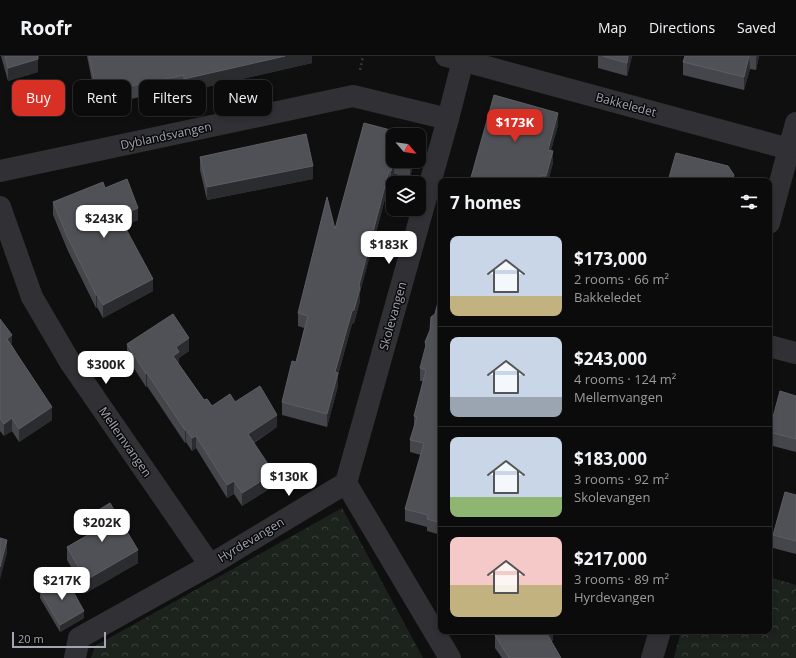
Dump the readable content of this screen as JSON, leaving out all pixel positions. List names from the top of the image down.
{
  "streets": {
    "street": [
      "Bakkeledet",
      "Dyblandsvangen",
      "Skolevangen",
      "Mellemvangen",
      "Hyrdevangen"
    ]
  },
  "crossings": [
    ["Bakkeledet", "Skolevangen"],
    ["Dyblandsvangen", "Skolevangen"],
    ["Skolevangen", "Hyrdevangen"],
    ["Mellemvangen", "Hyrdevangen"]
  ],
  "scale_bar": "20 m",
  "north": "bottom right",
  "page": {
    "header": "Roofr",
    "nav": ["Map", "Directions", "Saved"],
    "chip": [
      "Buy",
      "Rent",
      "Filters",
      "New"
    ],
    "price": [
      "$173K",
      "$243K",
      "$183K",
      "$300K",
      "$130K",
      "$202K",
      "$217K"
    ],
    "heading": "7 homes",
    "list": [
      {
        "name": "$173,000",
        "note": "2 rooms · 66 m² · Bakkeledet"
      },
      {
        "name": "$243,000",
        "note": "4 rooms · 124 m² · Mellemvangen"
      },
      {
        "name": "$183,000",
        "note": "3 rooms · 92 m² · Skolevangen"
      },
      {
        "name": "$217,000",
        "note": "3 rooms · 89 m² · Hyrdevangen"
      }
    ],
    "scale": "20 m"
  }
}
